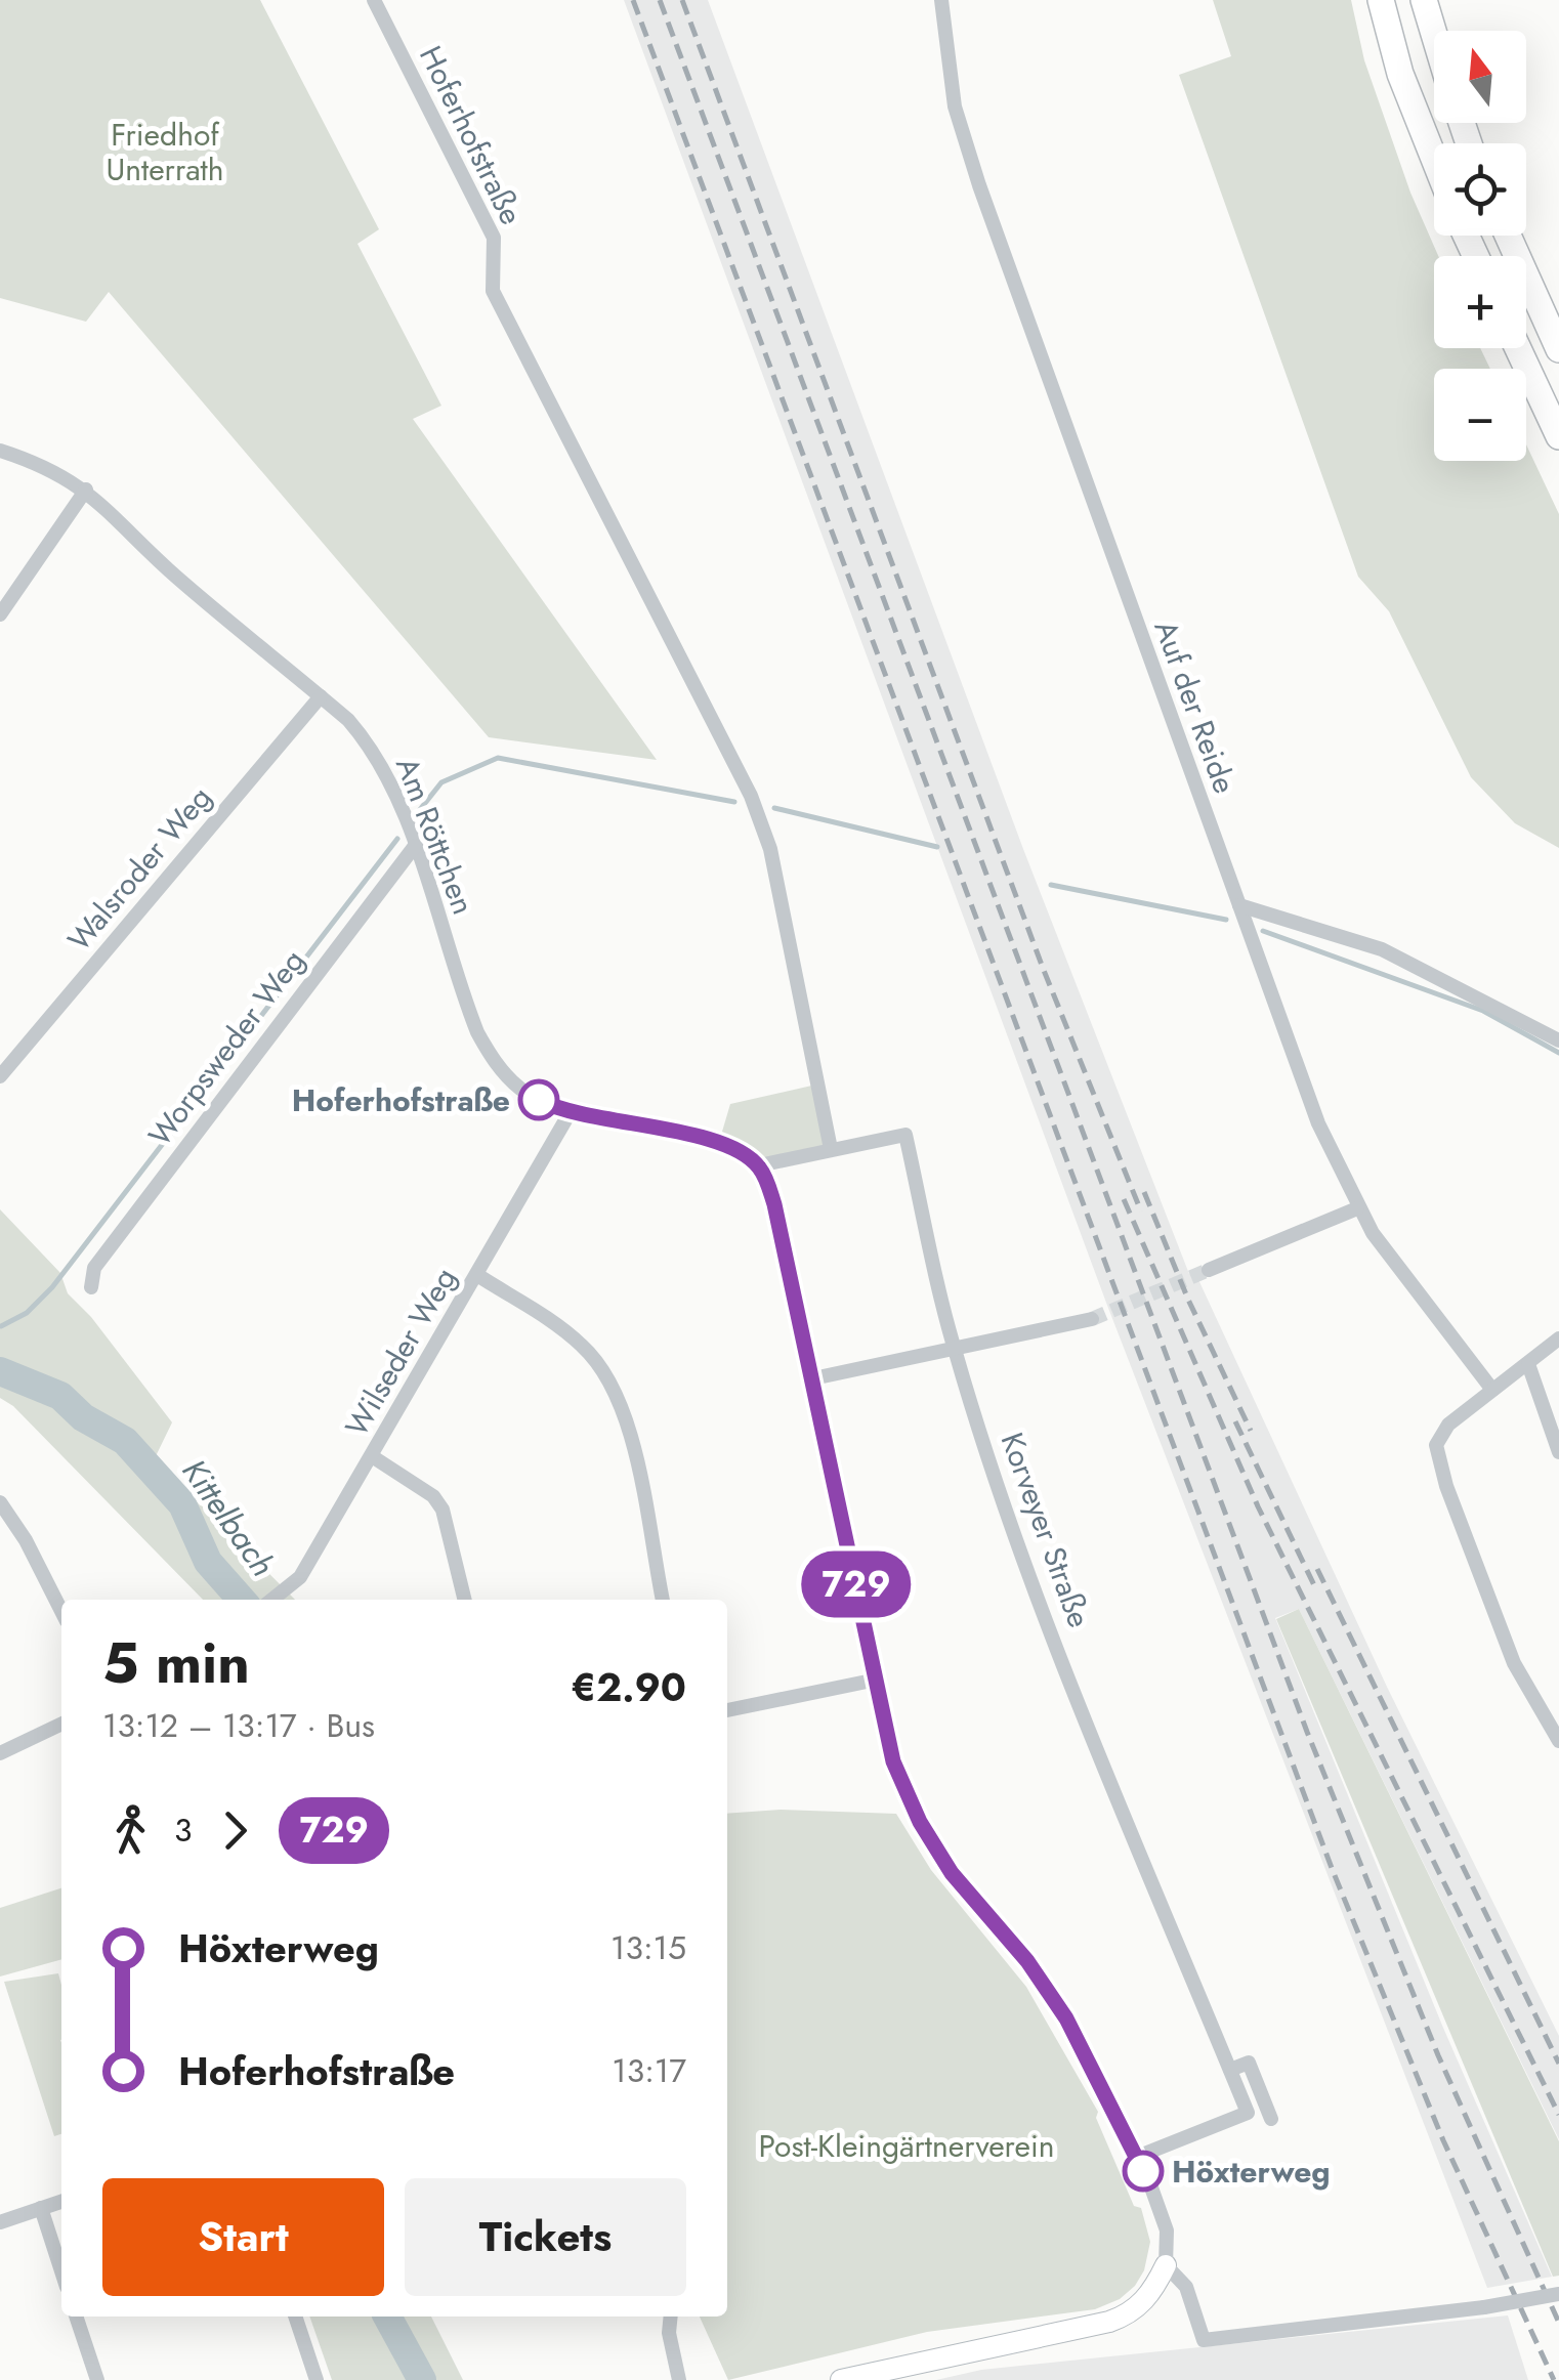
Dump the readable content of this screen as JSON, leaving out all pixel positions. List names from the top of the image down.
{
  "streets": {
    "street": [
      "Hoferhofstraße",
      "Auf der Reide",
      "Am Röttchen",
      "Walsroder Weg",
      "Worpsweder Weg",
      "Wilseder Weg",
      "Korveyer Straße"
    ]
  },
  "crossings": [
    ["Hoferhofstraße", "Korveyer Straße"],
    ["Am Röttchen", "Walsroder Weg"],
    ["Am Röttchen", "Worpsweder Weg"],
    ["Am Röttchen", "Wilseder Weg"],
    ["Am Röttchen", "Korveyer Straße"]
  ],
  "water": ["Kittelbach"],
  "parks": ["Friedhof Unterrath", "Post-Kleingärtnerverein"],
  "places": ["Hoferhofstraße", "Höxterweg"],
  "lines": ["bus line 729"],
  "north": "top",
  "page": {
    "on_map": "729",
    "map_buttons": ["+", "−"],
    "heading": ["5 min", "13:12 – 13:17 · Bus", "€2.90"],
    "legs": ["3", "729"],
    "list": [
      {
        "name": "Höxterweg",
        "value": "13:15"
      },
      {
        "name": "Hoferhofstraße",
        "value": "13:17"
      }
    ],
    "buttons": ["Start", "Tickets"]
  }
}
